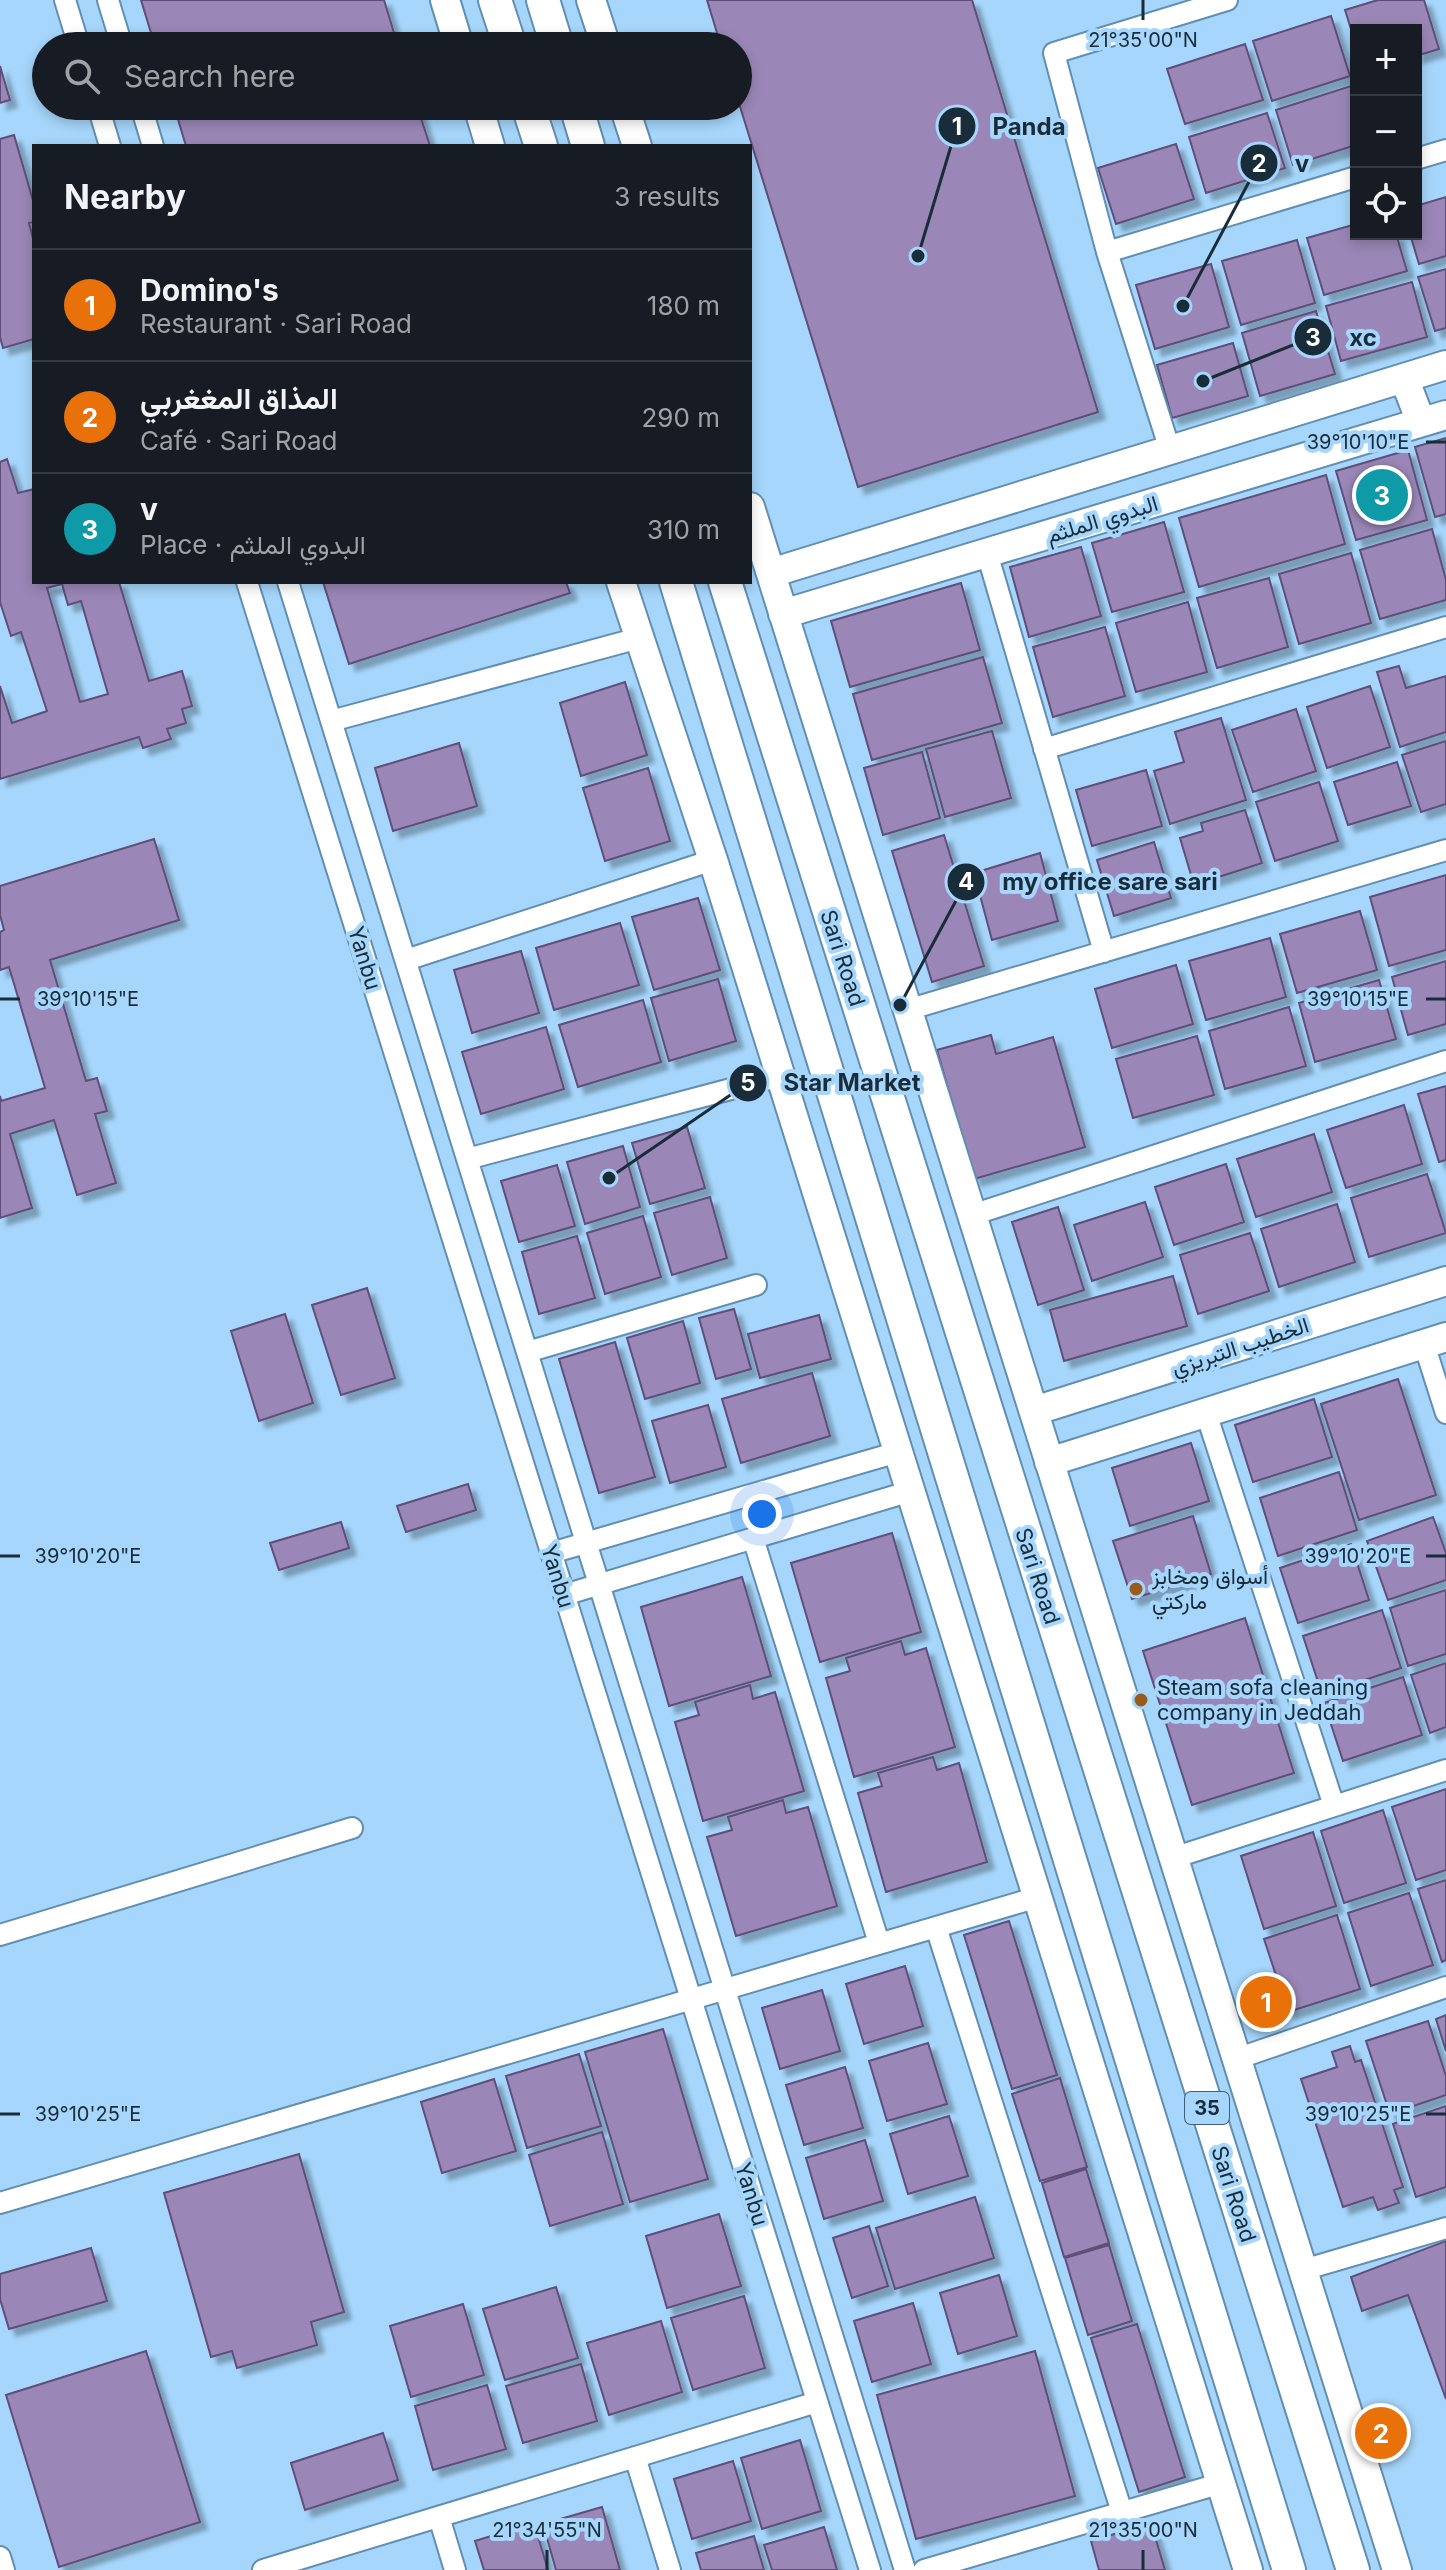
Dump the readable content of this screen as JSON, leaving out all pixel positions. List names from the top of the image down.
{
  "streets": {
    "main road": [
      "البدوي الملثم",
      "Sari Road",
      "الخطيب التبريزي",
      "35"
    ],
    "street": ["Yanbu"]
  },
  "places": [
    "Panda",
    "v",
    "xc",
    "my office sare sari",
    "Star Market",
    "أسواق ومخابز ماركتي",
    "Steam sofa cleaning company in Jeddah"
  ],
  "page": {
    "map_buttons": ["+", "−"],
    "search": "Search here",
    "heading": ["Nearby", "3 results"],
    "list": [
      {
        "mark": "1",
        "name": "Domino's",
        "note": "Restaurant · Sari Road",
        "value": "180 m"
      },
      {
        "mark": "2",
        "name": "المذاق المغغربي",
        "note": "Café · Sari Road",
        "value": "290 m"
      },
      {
        "mark": "3",
        "name": "v",
        "note": "Place · البدوي الملثم",
        "value": "310 m"
      }
    ],
    "pins": ["3", "1", "2"]
  },
  "coordinates": [
    "21°35'00\"N",
    "39°10'10\"E",
    "39°10'15\"E",
    "39°10'20\"E",
    "39°10'25\"E",
    "21°34'55\"N"
  ]
}
